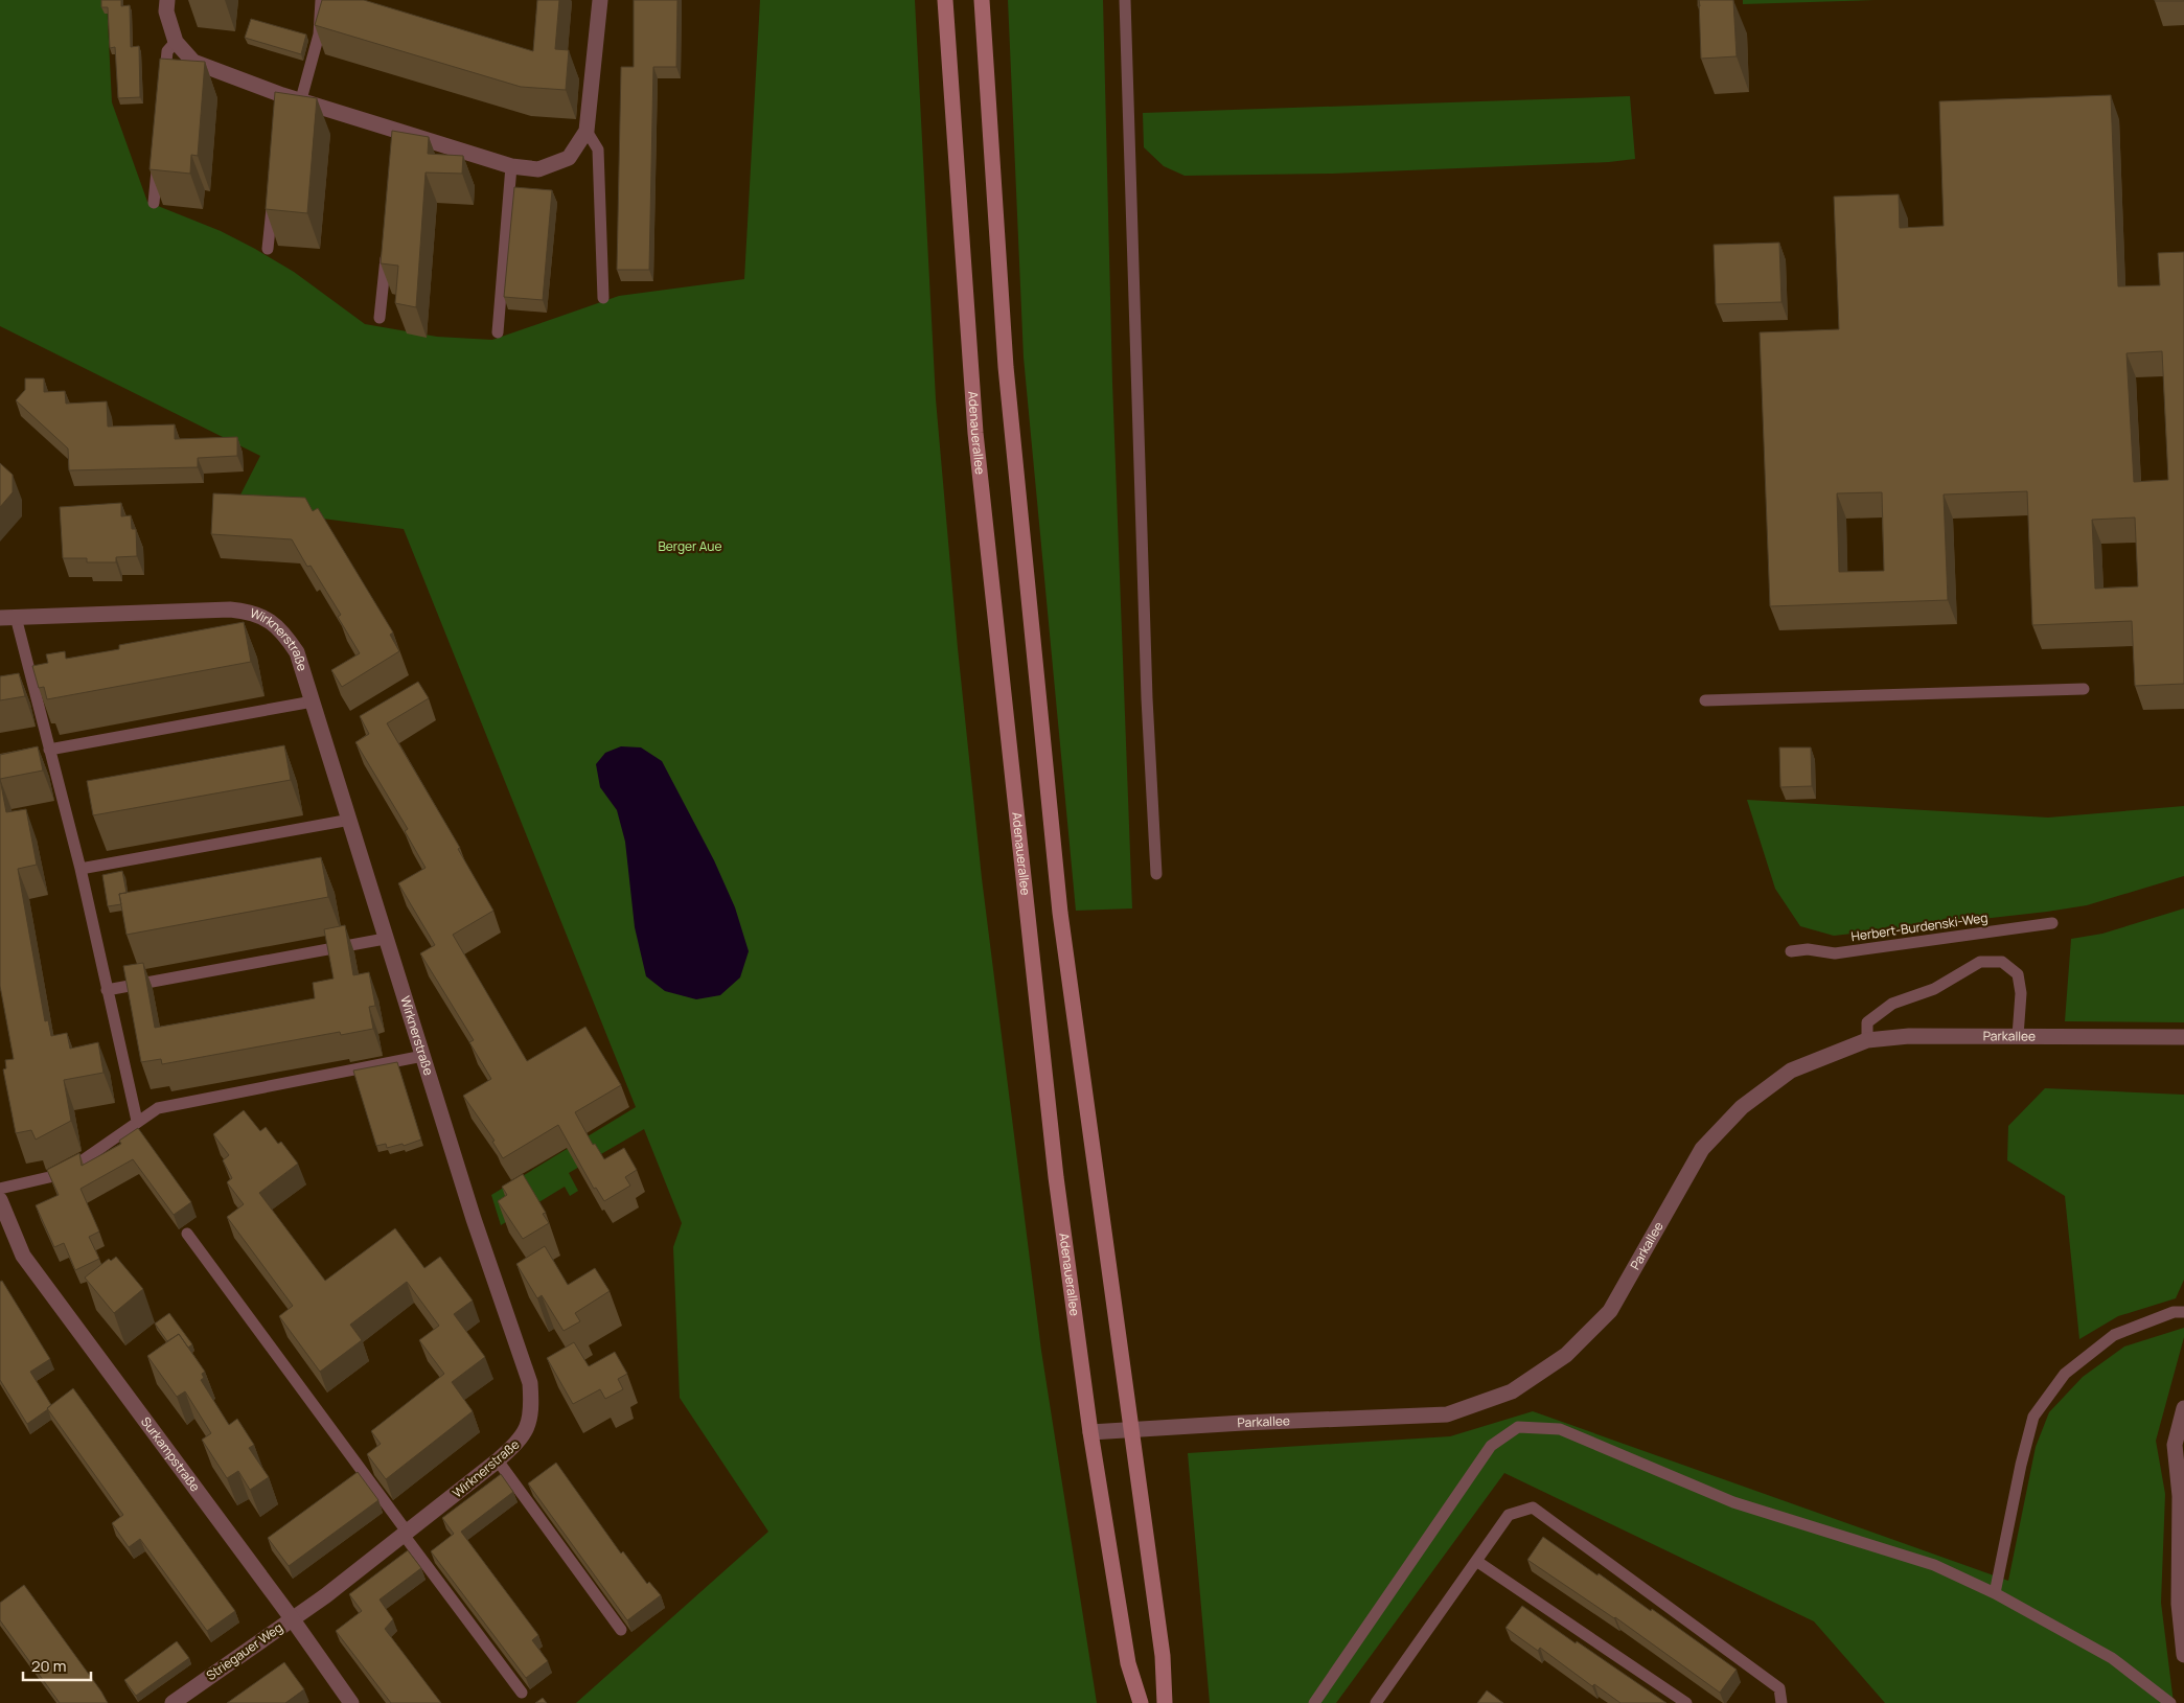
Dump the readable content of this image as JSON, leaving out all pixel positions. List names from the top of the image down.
{
  "streets": {
    "main road": ["Adenauerallee"],
    "street": [
      "Wirknerstraße",
      "Parkallee",
      "Surkampstraße",
      "Striegauer Weg"
    ],
    "lane": ["Herbert-Burdenski-Weg"]
  },
  "crossings": [
    ["Adenauerallee", "Parkallee"],
    ["Wirknerstraße", "Surkampstraße"],
    ["Wirknerstraße", "Striegauer Weg"],
    ["Surkampstraße", "Striegauer Weg"]
  ],
  "parks": ["Berger Aue"],
  "scale_bar": "20 m"
}
